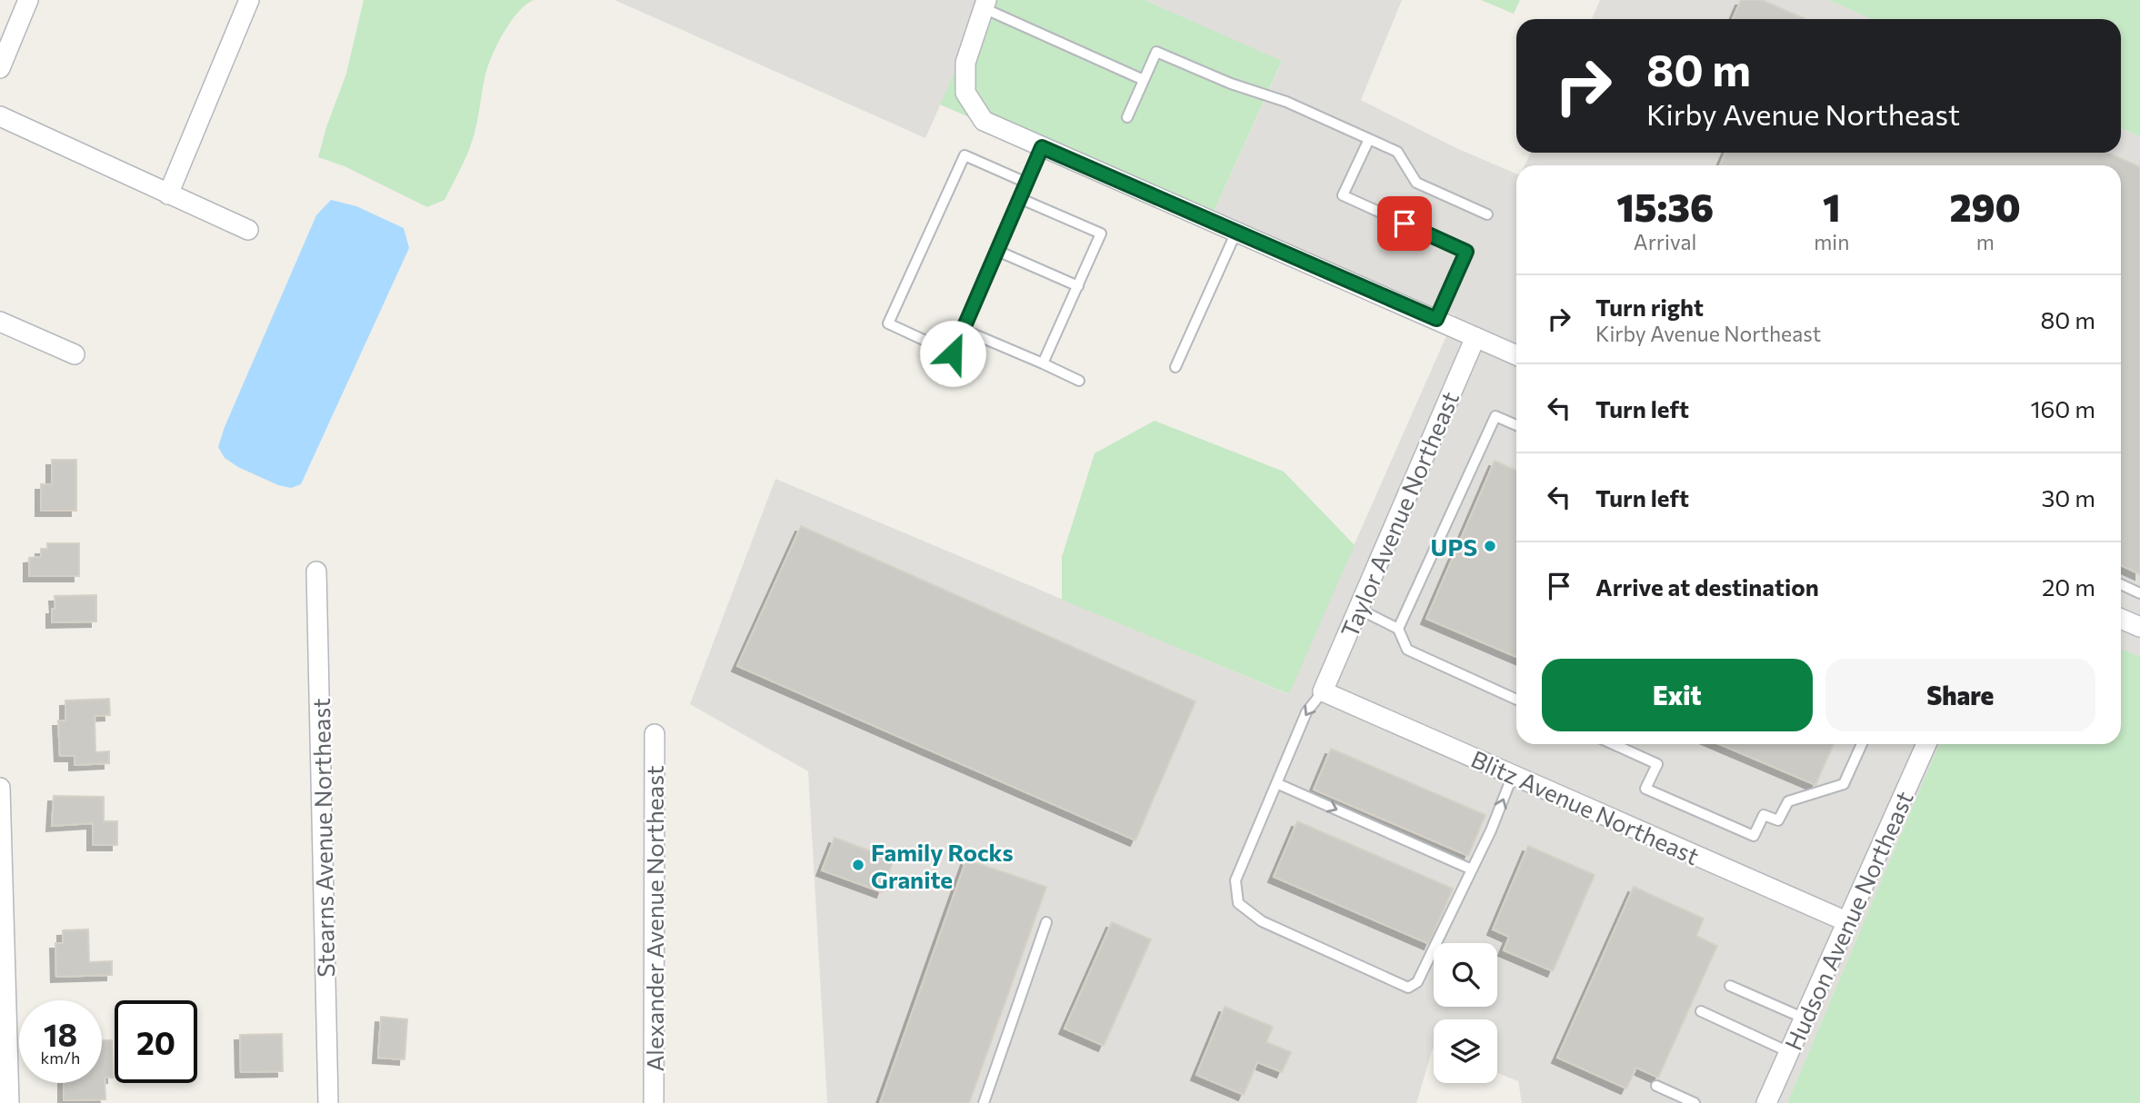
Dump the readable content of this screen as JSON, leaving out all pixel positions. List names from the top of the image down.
{
  "streets": {
    "street": [
      "Taylor Avenue Northeast",
      "Blitz Avenue Northeast",
      "Stearns Avenue Northeast",
      "Alexander Avenue Northeast",
      "Hudson Avenue Northeast"
    ]
  },
  "crossings": [
    ["Taylor Avenue Northeast", "Blitz Avenue Northeast"],
    ["Blitz Avenue Northeast", "Hudson Avenue Northeast"]
  ],
  "places": ["UPS", "Family Rocks Granite"],
  "page": {
    "turn": ["80 m", "Kirby Avenue Northeast"],
    "eta": [
      "15:36",
      "Arrival",
      "1",
      "min",
      "290",
      "m"
    ],
    "list": [
      {
        "name": "Turn right",
        "note": "Kirby Avenue Northeast",
        "value": "80 m"
      },
      {
        "name": "Turn left",
        "value": "160 m"
      },
      {
        "name": "Turn left",
        "value": "30 m"
      },
      {
        "name": "Arrive at destination",
        "value": "20 m"
      }
    ],
    "buttons": ["Exit", "Share"],
    "speed": "18 km/h",
    "limit": "20"
  }
}
